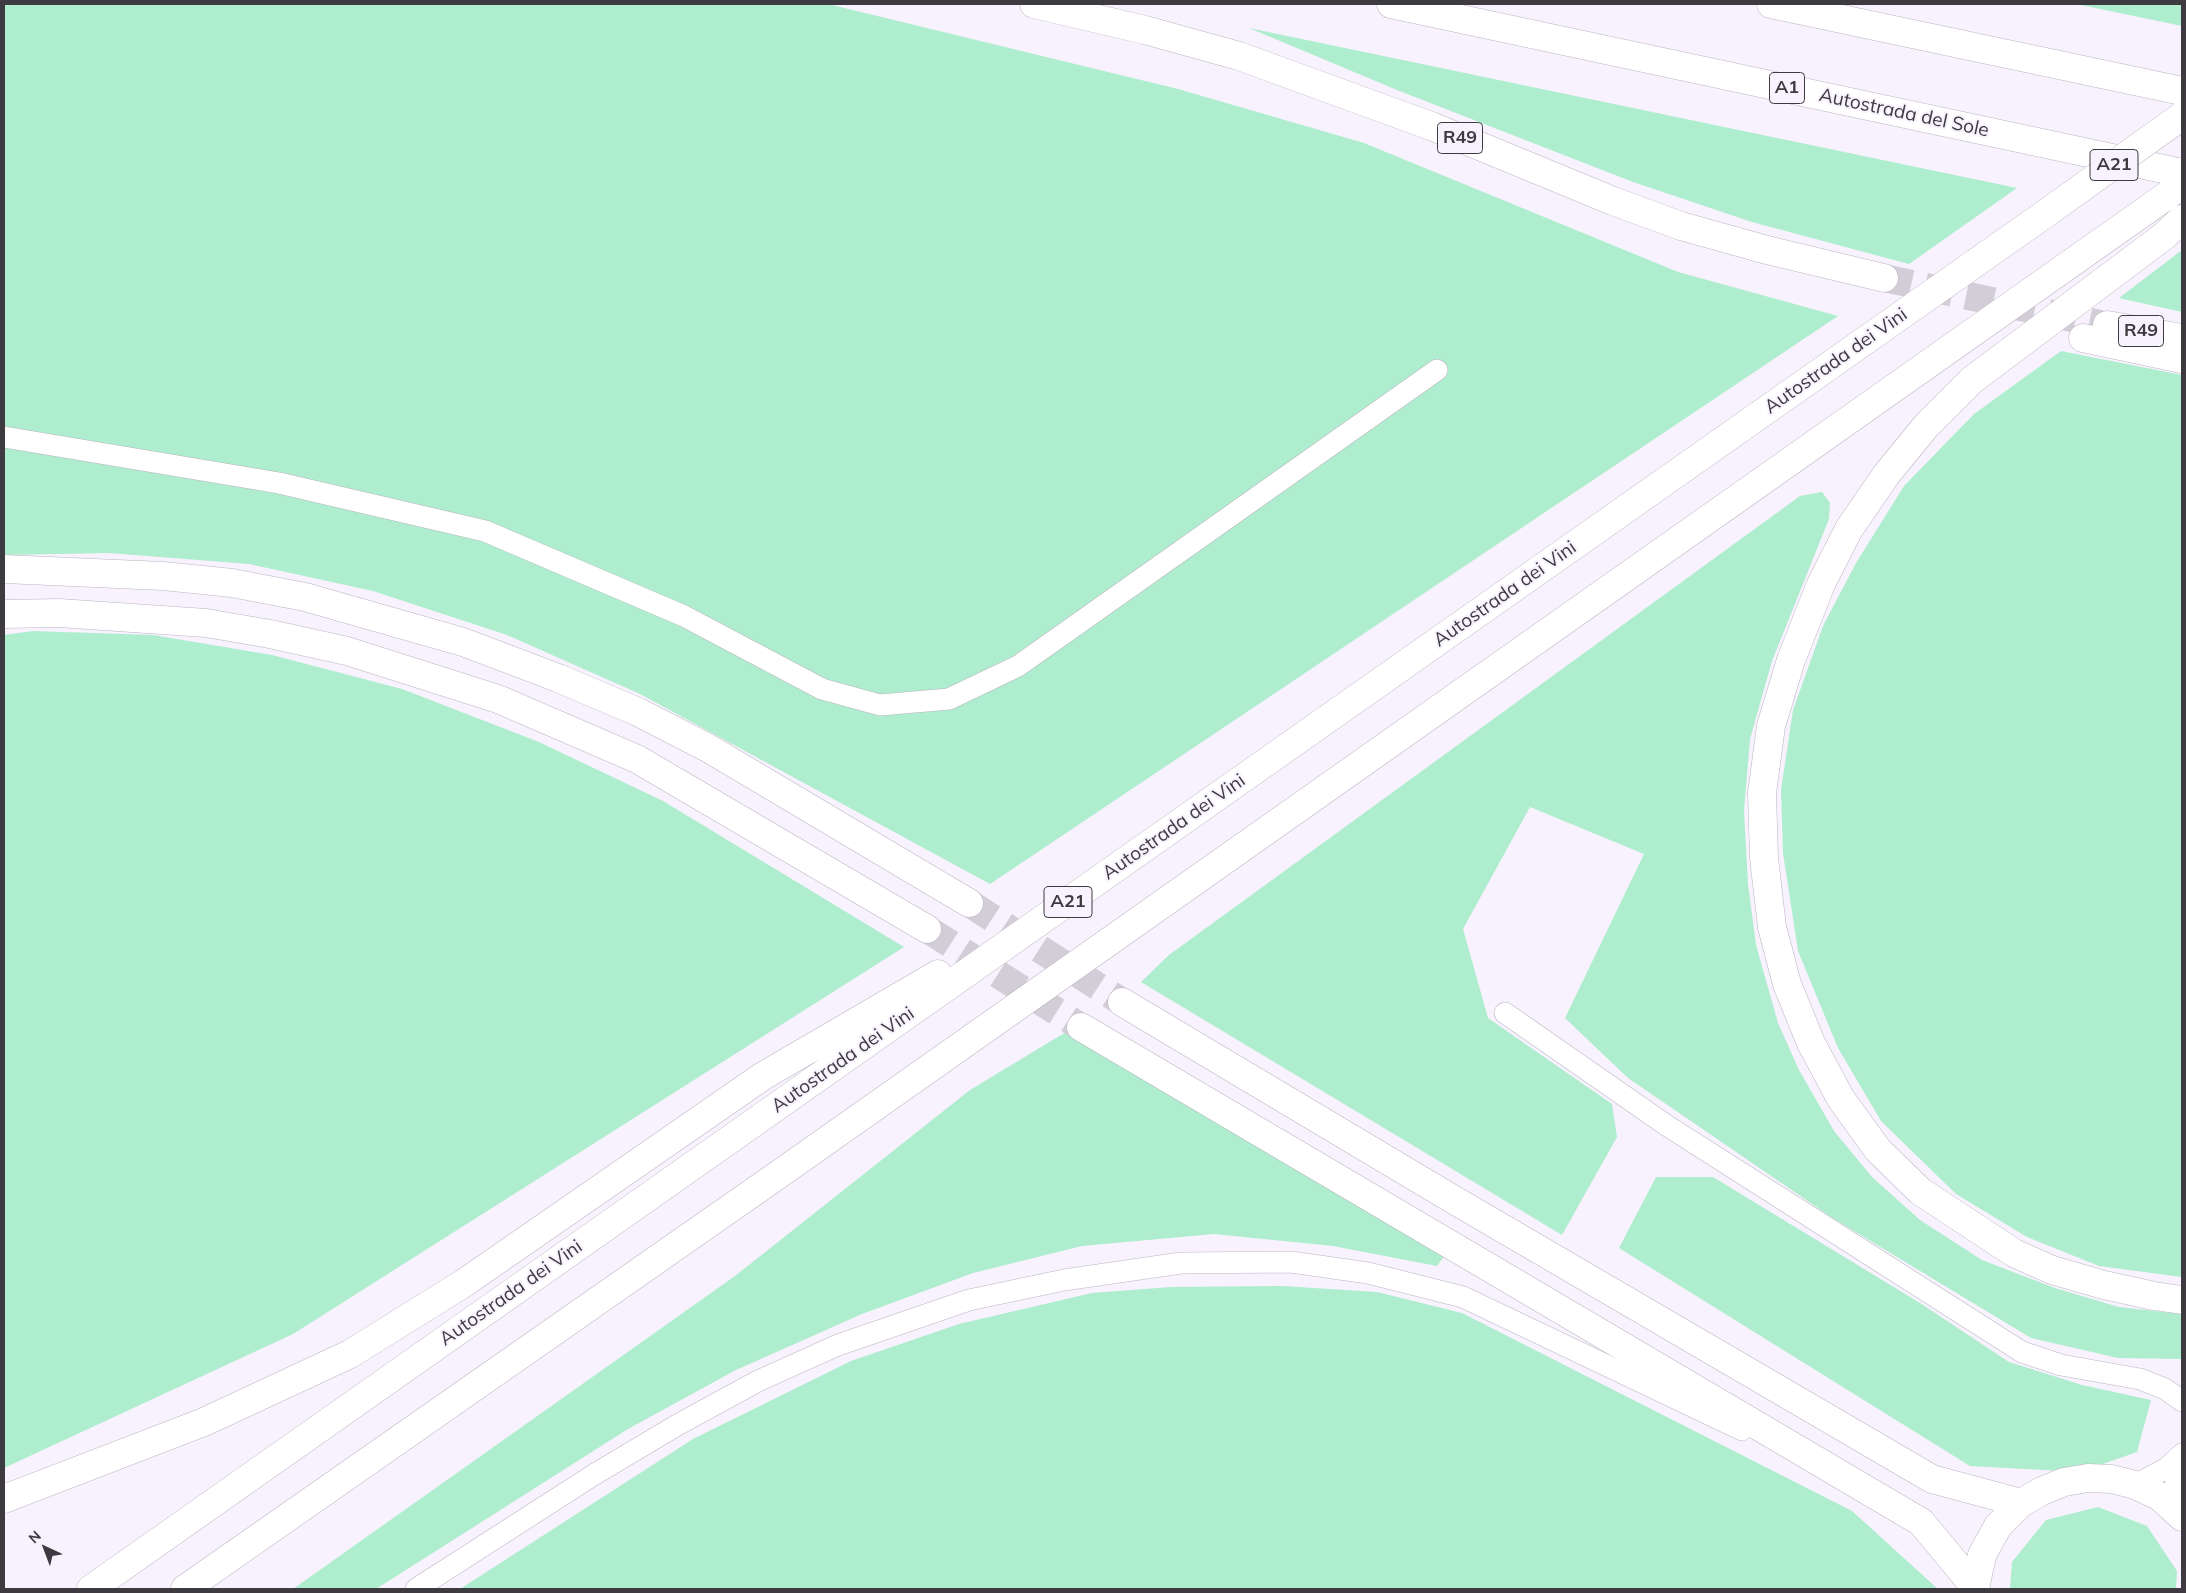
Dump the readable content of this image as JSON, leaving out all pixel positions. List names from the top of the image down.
{
  "streets": {
    "main road": [
      "A1",
      "Autostrada del Sole",
      "R49",
      "A21",
      "Autostrada dei Vini"
    ]
  },
  "north": "top left"
}
